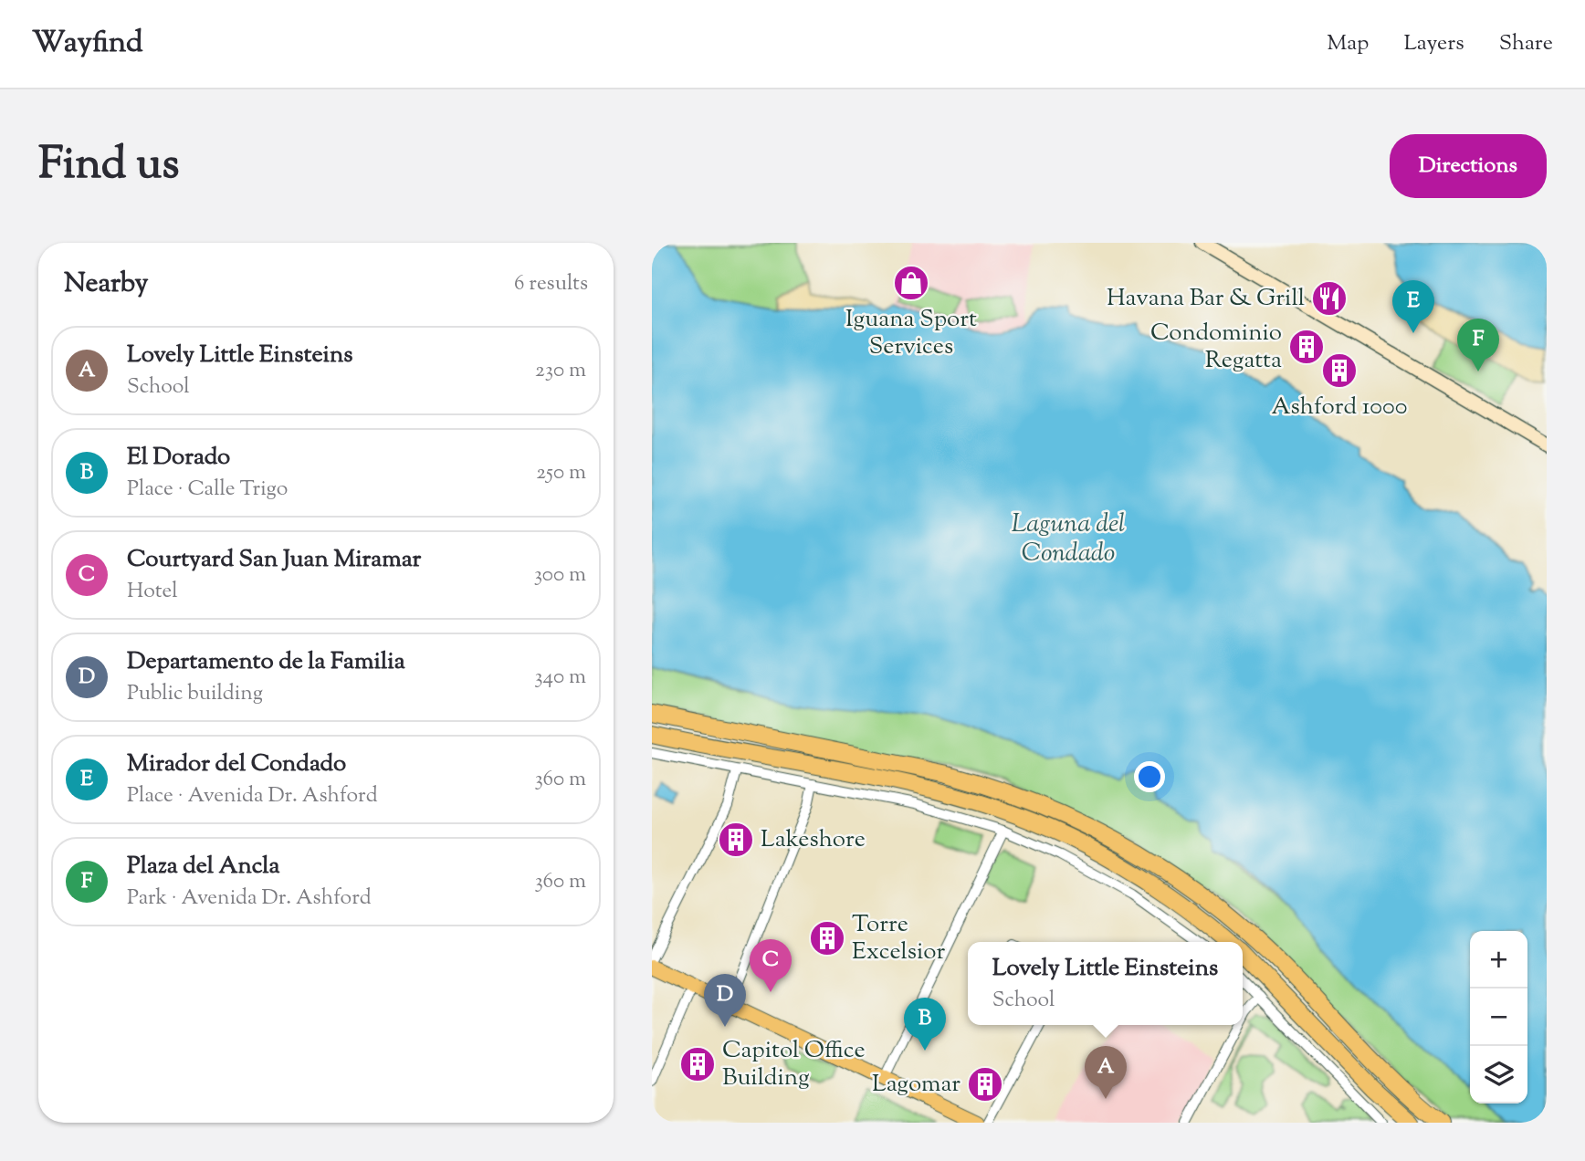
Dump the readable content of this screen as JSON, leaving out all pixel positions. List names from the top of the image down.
{
  "water": ["Laguna del Condado"],
  "places": {
    "shop": ["Iguana Sport Services"],
    "restaurant": ["Havana Bar & Grill"],
    "building": [
      "Condominio Regatta",
      "Ashford 1000",
      "Lakeshore",
      "Torre Excelsior",
      "Capitol Office Building",
      "Lagomar"
    ]
  },
  "page": {
    "header": "Wayfind",
    "nav": ["Map", "Layers", "Share"],
    "title": "Find us",
    "buttons": "Directions",
    "heading": ["Nearby", "6 results"],
    "pins": [
      "E",
      "F",
      "C",
      "D",
      "B",
      "A"
    ],
    "list": [
      {
        "mark": "A",
        "name": "Lovely Little Einsteins",
        "note": "School",
        "value": "230 m"
      },
      {
        "mark": "B",
        "name": "El Dorado",
        "note": "Place · Calle Trigo",
        "value": "250 m"
      },
      {
        "mark": "C",
        "name": "Courtyard San Juan Miramar",
        "note": "Hotel",
        "value": "300 m"
      },
      {
        "mark": "D",
        "name": "Departamento de la Familia",
        "note": "Public building",
        "value": "340 m"
      },
      {
        "mark": "E",
        "name": "Mirador del Condado",
        "note": "Place · Avenida Dr. Ashford",
        "value": "360 m"
      },
      {
        "mark": "F",
        "name": "Plaza del Ancla",
        "note": "Park · Avenida Dr. Ashford",
        "value": "360 m"
      }
    ],
    "map_buttons": ["+", "−"],
    "popup": ["Lovely Little Einsteins", "School"]
  }
}
